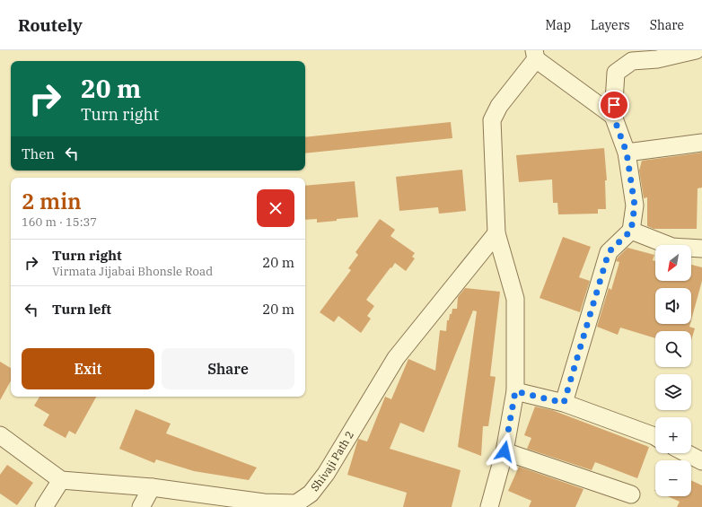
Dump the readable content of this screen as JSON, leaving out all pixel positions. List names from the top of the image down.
{
  "streets": {
    "street": ["Shivaji Path 2"]
  },
  "north": "bottom left",
  "page": {
    "header": "Routely",
    "nav": ["Map", "Layers", "Share"],
    "turn": ["20 m", "Turn right"],
    "then": "Then",
    "heading": ["2 min", "160 m · 15:37"],
    "list": [
      {
        "name": "Turn right",
        "note": "Virmata Jijabai Bhonsle Road",
        "value": "20 m"
      },
      {
        "name": "Turn left",
        "value": "20 m"
      }
    ],
    "map_buttons": ["+", "−"],
    "buttons": ["Exit", "Share"]
  }
}
